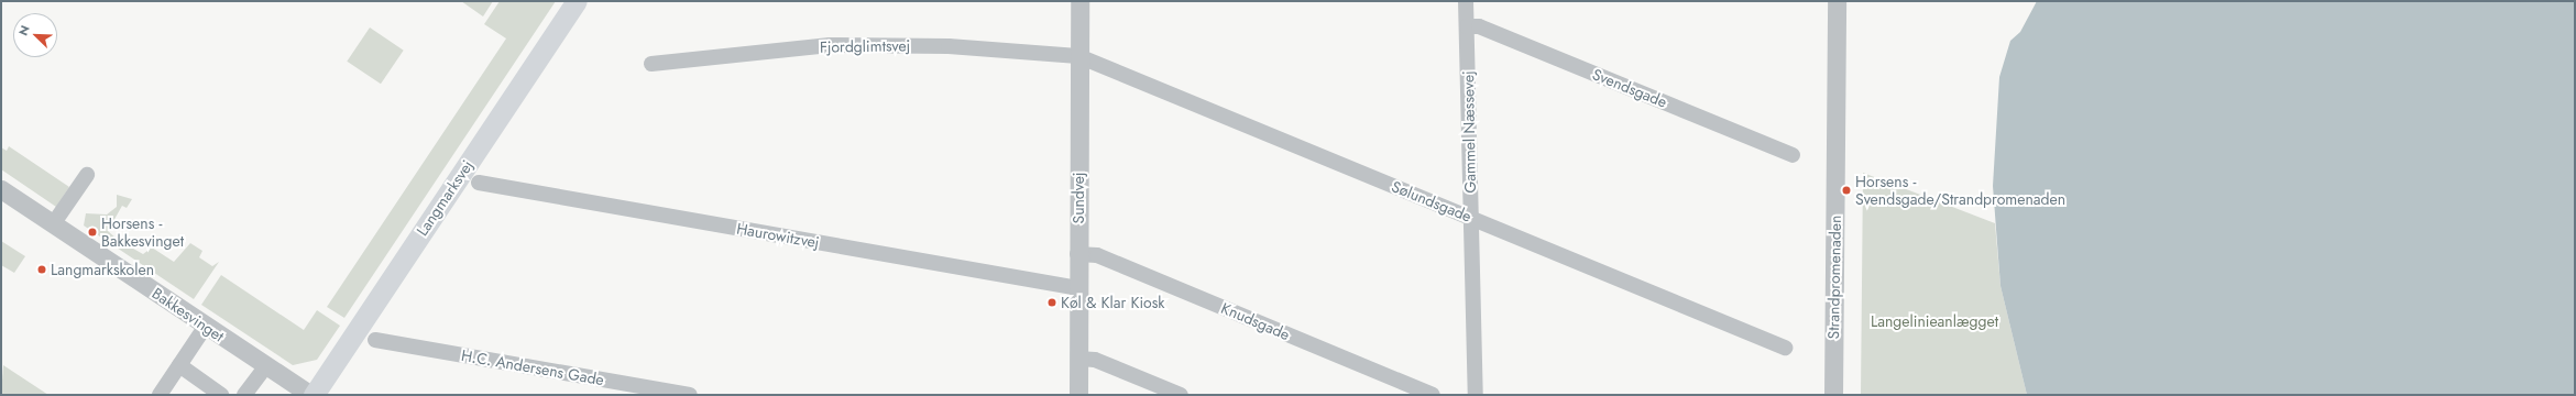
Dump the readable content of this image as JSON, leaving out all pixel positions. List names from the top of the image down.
{
  "streets": {
    "main road": ["Langmarksvej"],
    "street": [
      "Fjordglimtsvej",
      "Svendsgade",
      "Gammel Næssevej",
      "Sundvej",
      "Sølundsgade",
      "Haurowitzvej",
      "Strandpromenaden",
      "Bakkesvinget",
      "Knudsgade",
      "H.C. Andersens Gade"
    ]
  },
  "crossings": [
    ["Fjordglimtsvej", "Sundvej"],
    ["Fjordglimtsvej", "Sølundsgade"],
    ["Svendsgade", "Gammel Næssevej"],
    ["Gammel Næssevej", "Sølundsgade"],
    ["Sundvej", "Sølundsgade"],
    ["Sundvej", "Haurowitzvej"],
    ["Sundvej", "Knudsgade"]
  ],
  "parks": ["Langelinieanlægget"],
  "places": [
    "Horsens - Svendsgade/Strandpromenaden",
    "Horsens - Bakkesvinget",
    "Langmarkskolen",
    "Køl & Klar Kiosk"
  ],
  "north": "top left"
}
